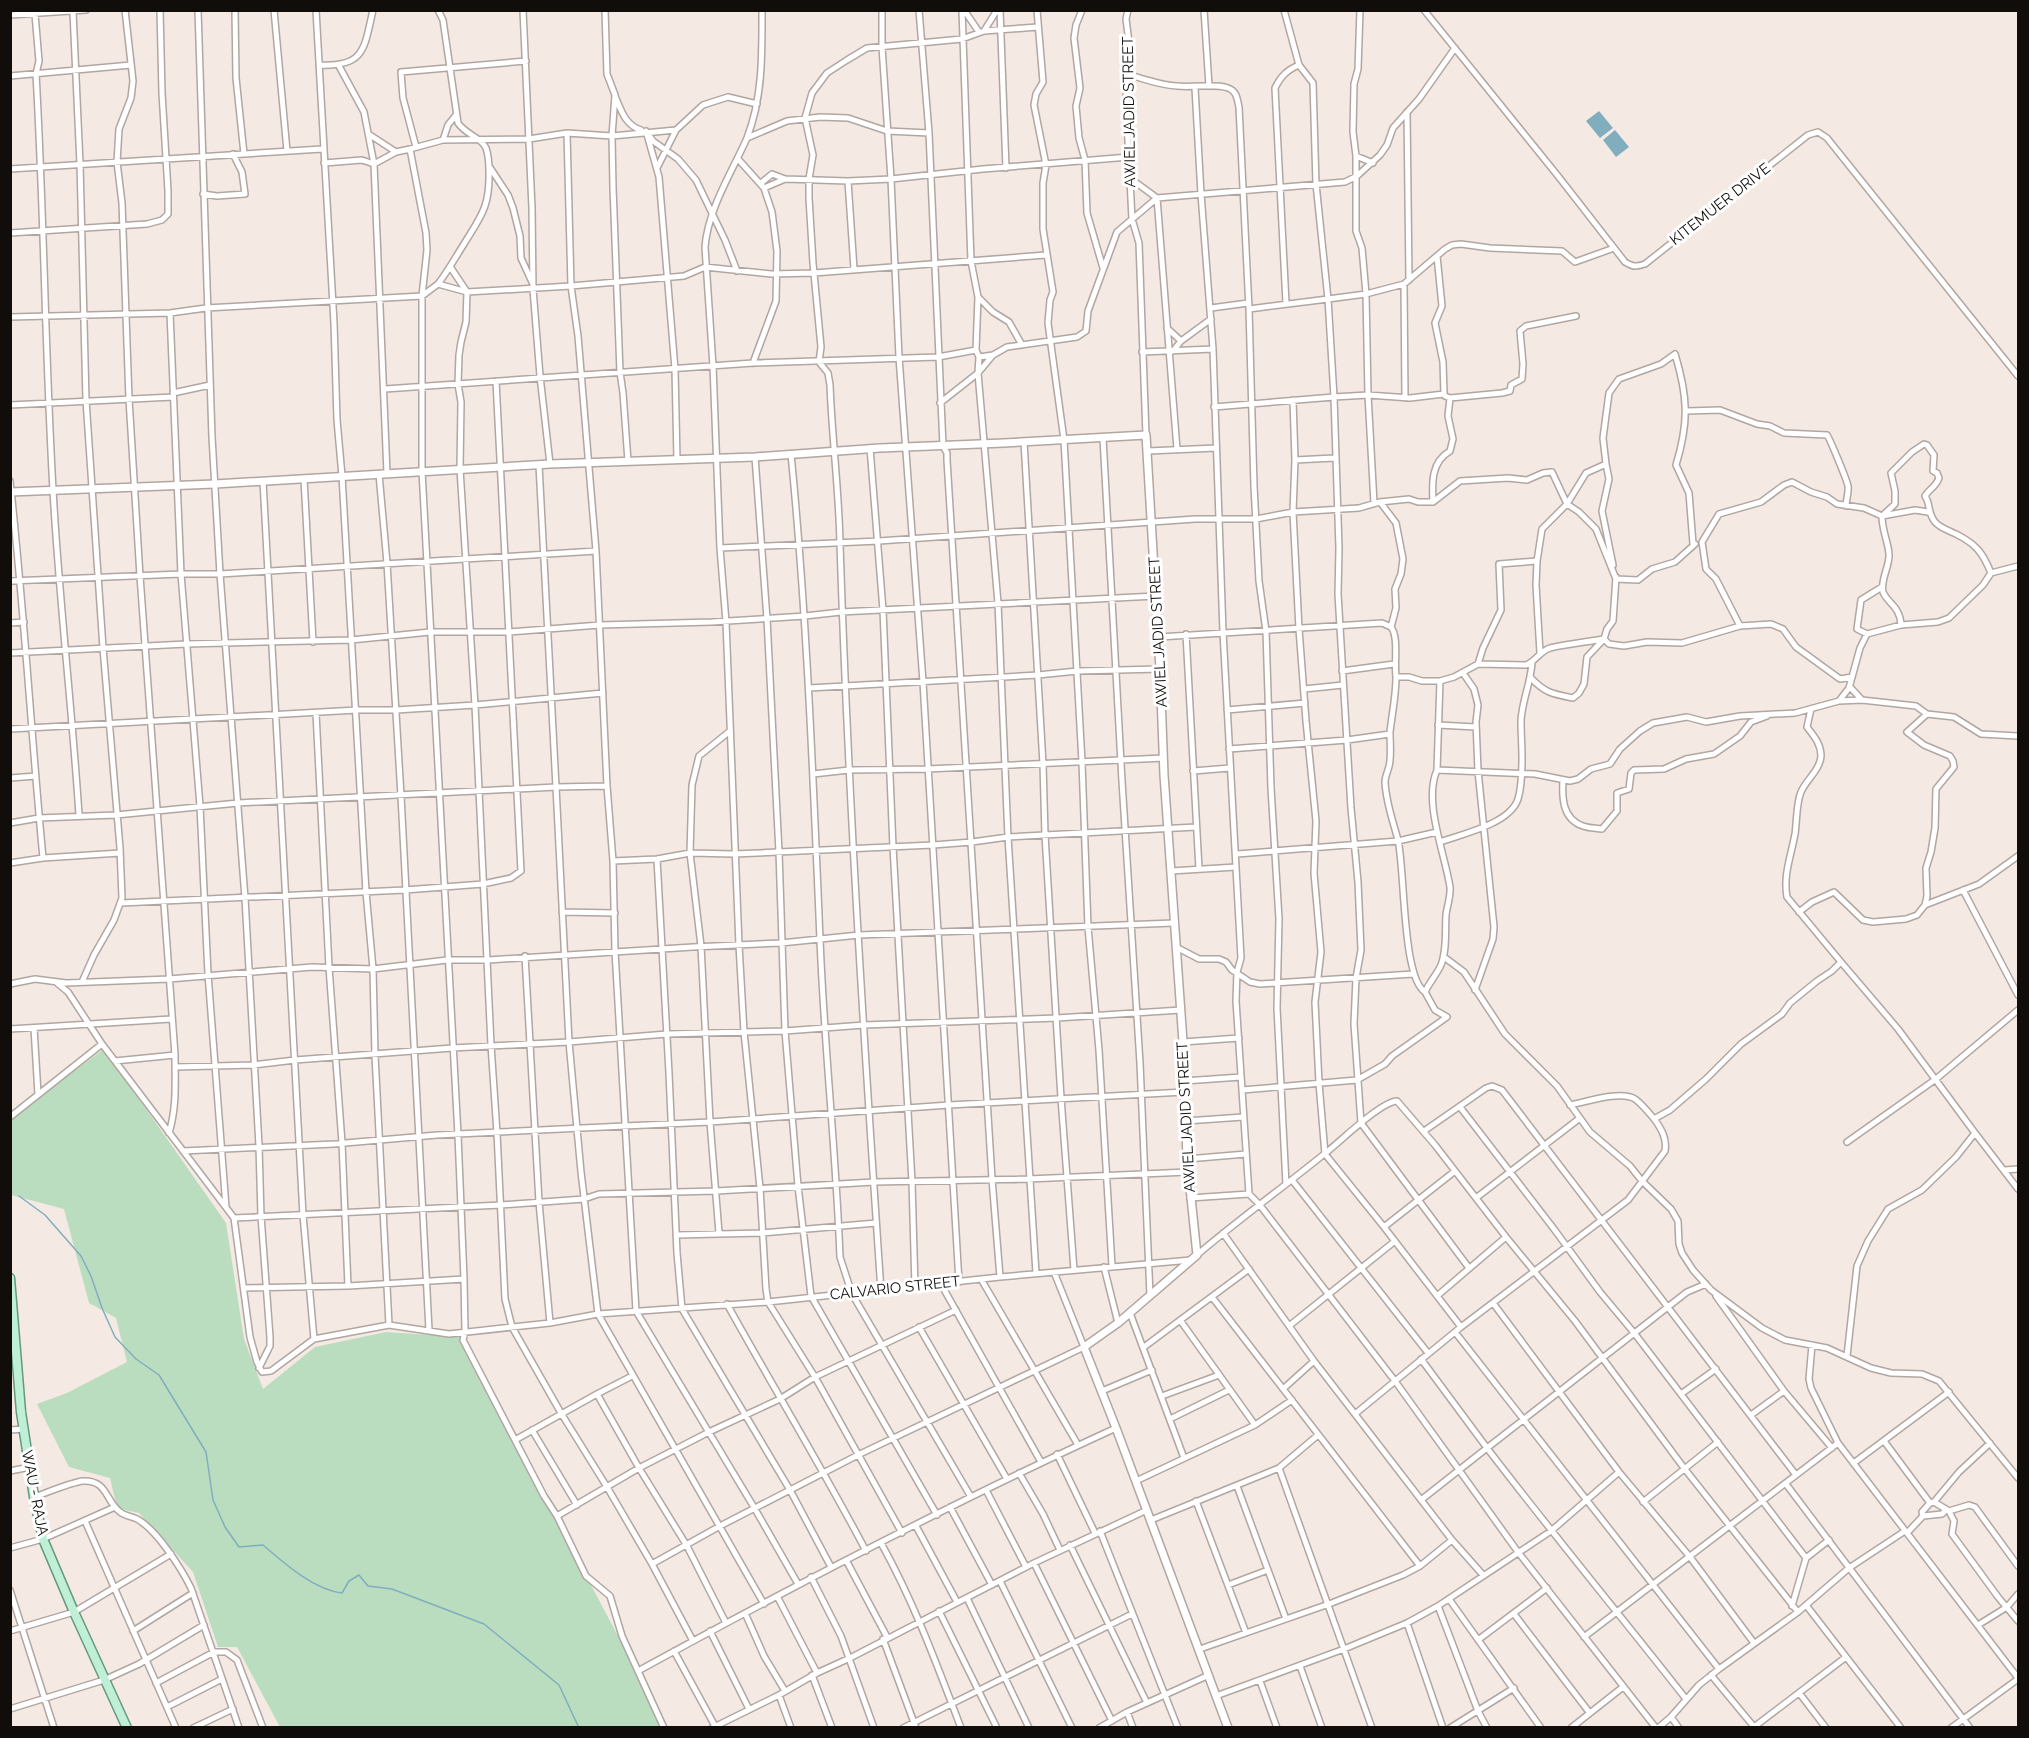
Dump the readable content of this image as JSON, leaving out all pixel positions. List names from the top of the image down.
{
  "streets": {
    "main road": ["WAU - RAJA"],
    "street": ["AWIEL JADID STREET", "KITEMUER DRIVE", "CALVARIO STREET"]
  },
  "crossings": [
    ["AWIEL JADID STREET", "CALVARIO STREET"]
  ]
}
